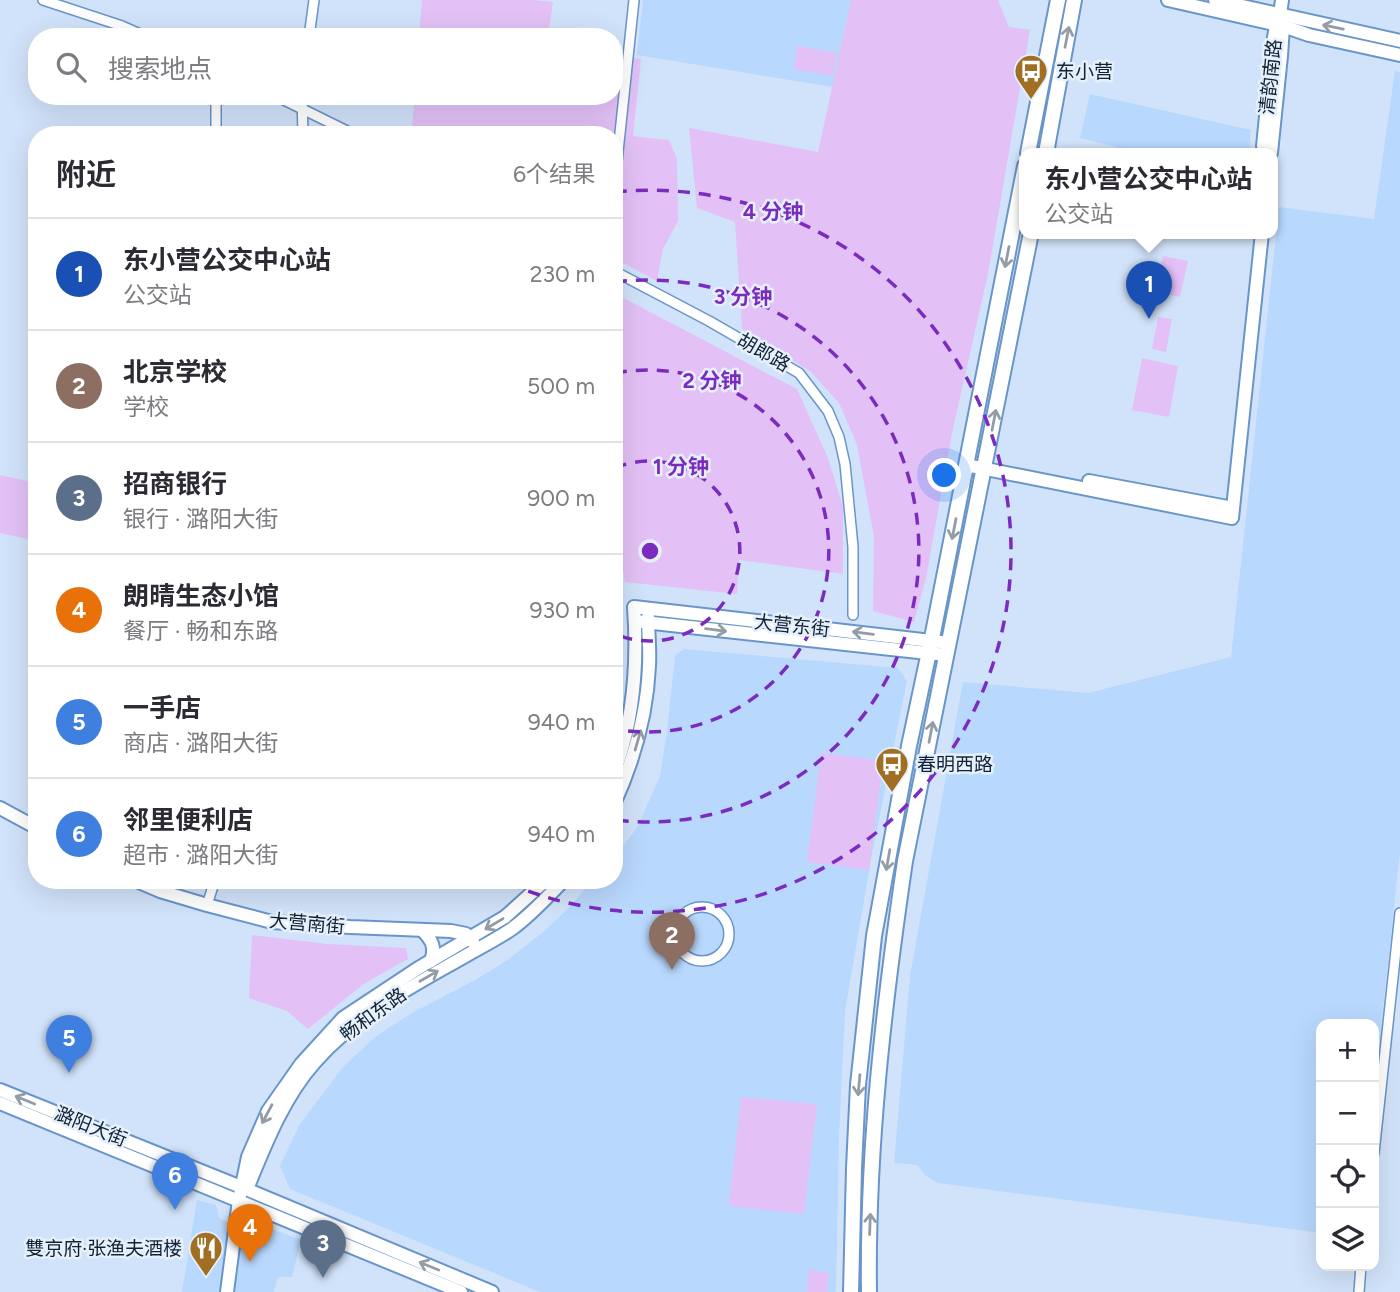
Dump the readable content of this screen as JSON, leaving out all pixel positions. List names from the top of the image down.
{
  "streets": {
    "main road": [
      "清韵南路",
      "大营东街",
      "大营南街",
      "畅和东路",
      "潞阳大街"
    ],
    "street": ["胡郎路"]
  },
  "crossings": [
    ["大营南街", "畅和东路"],
    ["畅和东路", "潞阳大街"]
  ],
  "places": {
    "bus stop": ["东小营", "春明西路"],
    "restaurant": ["雙京府·张渔夫酒楼"]
  },
  "page": {
    "search": "搜索地点",
    "heading": ["附近", "6个结果"],
    "popup": ["东小营公交中心站", "公交站"],
    "list": [
      {
        "mark": "1",
        "name": "东小营公交中心站",
        "note": "公交站",
        "value": "230 m"
      },
      {
        "mark": "2",
        "name": "北京学校",
        "note": "学校",
        "value": "500 m"
      },
      {
        "mark": "3",
        "name": "招商银行",
        "note": "银行 · 潞阳大街",
        "value": "900 m"
      },
      {
        "mark": "4",
        "name": "朗晴生态小馆",
        "note": "餐厅 · 畅和东路",
        "value": "930 m"
      },
      {
        "mark": "5",
        "name": "一手店",
        "note": "商店 · 潞阳大街",
        "value": "940 m"
      },
      {
        "mark": "6",
        "name": "邻里便利店",
        "note": "超市 · 潞阳大街",
        "value": "940 m"
      }
    ],
    "pins": [
      "1",
      "2",
      "5",
      "6",
      "4",
      "3"
    ],
    "map_buttons": ["+", "−"]
  },
  "rings": [
    "4 分钟",
    "3 分钟",
    "2 分钟",
    "1 分钟"
  ]
}
